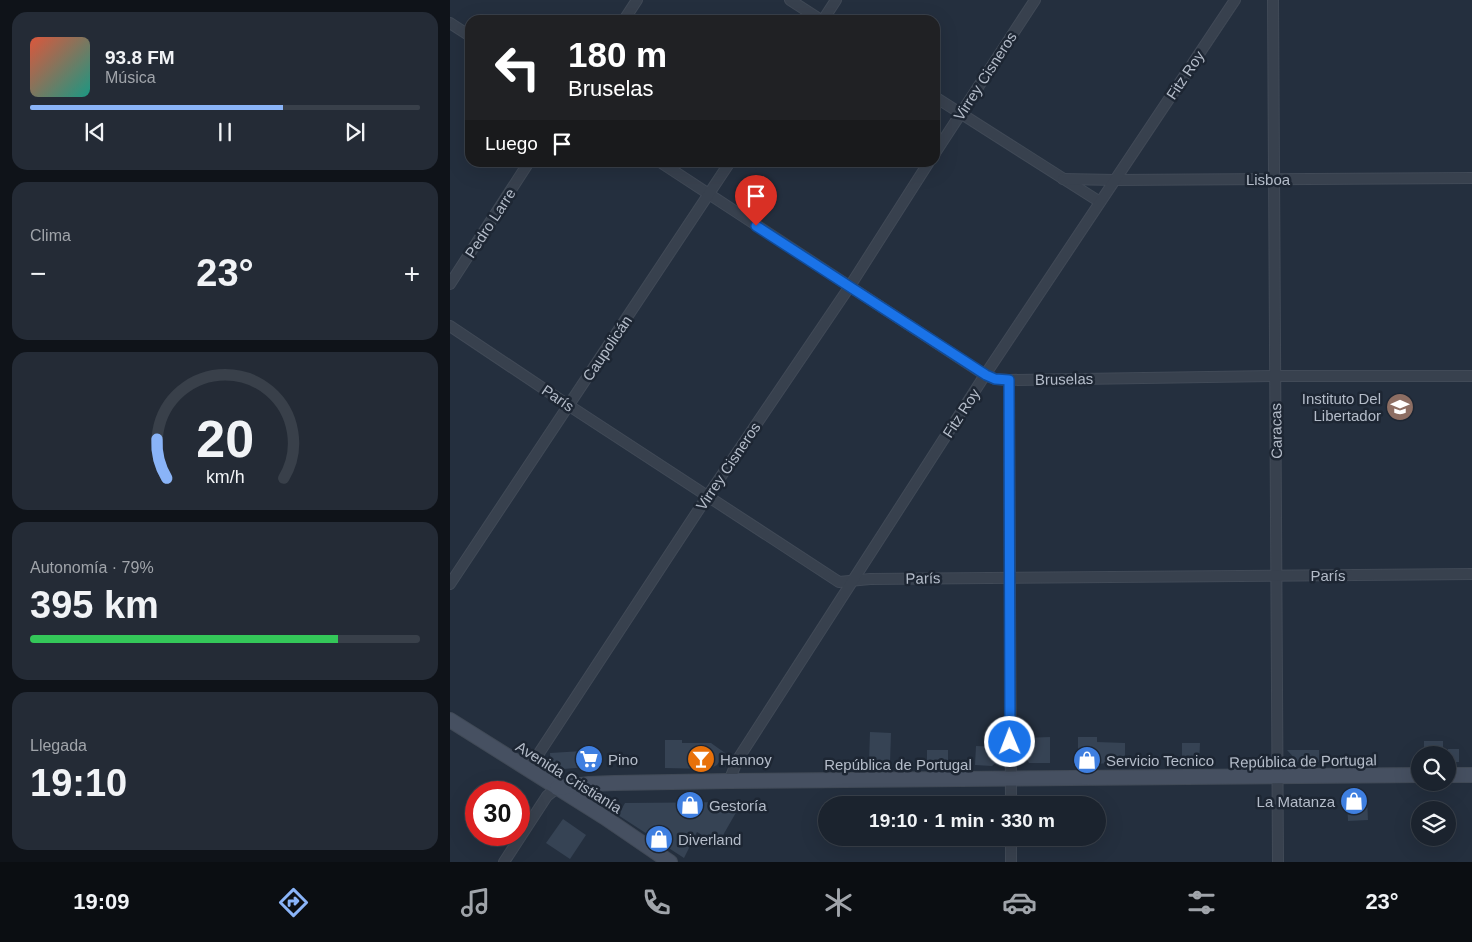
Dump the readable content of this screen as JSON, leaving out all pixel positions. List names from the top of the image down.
{
  "streets": {
    "main road": ["República de Portugal", "Avenida Cristianía"],
    "street": [
      "Fitz Roy",
      "Virrey Cisneros",
      "Lisboa",
      "Pedro Larre",
      "Caupolicán",
      "Bruselas",
      "París",
      "Caracas"
    ]
  },
  "crossings": [
    ["Fitz Roy", "Lisboa"],
    ["Fitz Roy", "Bruselas"],
    ["Fitz Roy", "París"],
    ["Fitz Roy", "República de Portugal"],
    ["Virrey Cisneros", "Bruselas"],
    ["Virrey Cisneros", "París"],
    ["Virrey Cisneros", "Avenida Cristianía"],
    ["Lisboa", "Caracas"],
    ["Caupolicán", "Bruselas"],
    ["Caupolicán", "París"],
    ["Bruselas", "Caracas"],
    ["París", "Caracas"],
    ["Caracas", "República de Portugal"],
    ["República de Portugal", "Avenida Cristianía"]
  ],
  "places": {
    "school or university": ["Instituto Del Libertador"],
    "supermarket": ["Pino"],
    "bar": ["Hannoy"],
    "shop": [
      "Servicio Tecnico",
      "La Matanza",
      "Gestoría",
      "Diverland"
    ]
  },
  "page": {
    "turn": ["180 m", "Bruselas"],
    "song": ["93.8 FM", "Música"],
    "then": "Luego",
    "tile": [
      "Clima",
      ["Autonomía · 79%", "395 km"],
      ["Llegada", "19:10"]
    ],
    "heat": ["−", "23°", "+"],
    "limit": "30",
    "trip": "19:10 · 1 min · 330 m",
    "tabs": ["19:09", "23°"],
    "gauge": ["20", "km/h"]
  }
}
